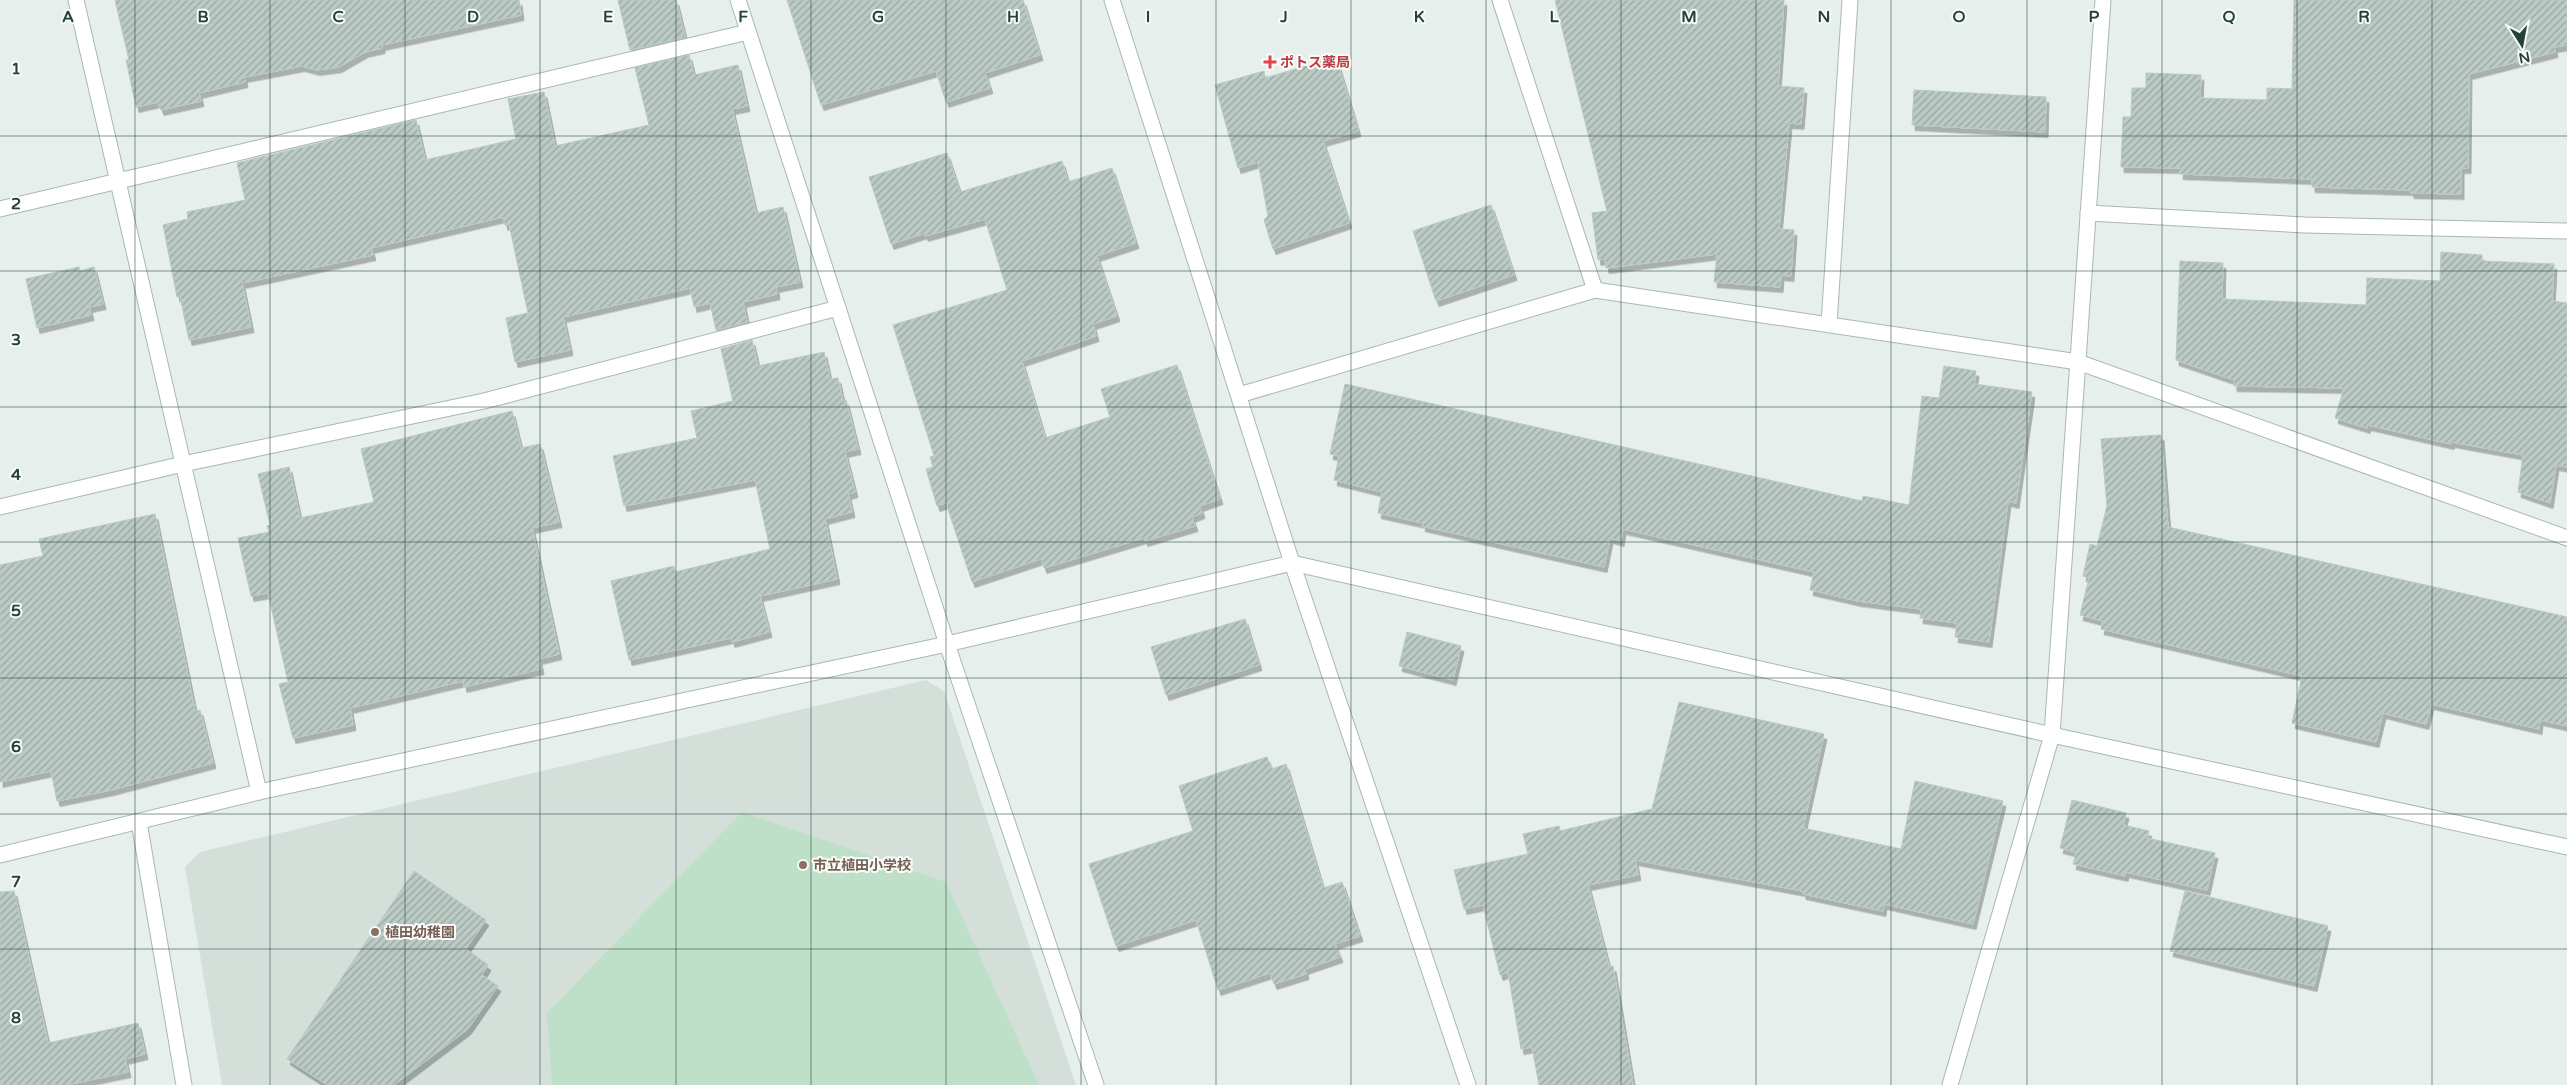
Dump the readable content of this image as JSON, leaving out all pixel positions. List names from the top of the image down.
{
  "places": {
    "health": ["ポトス薬局"],
    "other": ["市立植田小学校", "植田幼稚園"]
  },
  "north": "bottom",
  "grid": {
    "columns": [
      "A",
      "B",
      "C",
      "D",
      "E",
      "F",
      "G",
      "H",
      "I",
      "J",
      "K",
      "L",
      "M",
      "N",
      "O",
      "P",
      "Q",
      "R"
    ],
    "rows": [
      "1",
      "2",
      "3",
      "4",
      "5",
      "6",
      "7",
      "8"
    ]
  }
}
